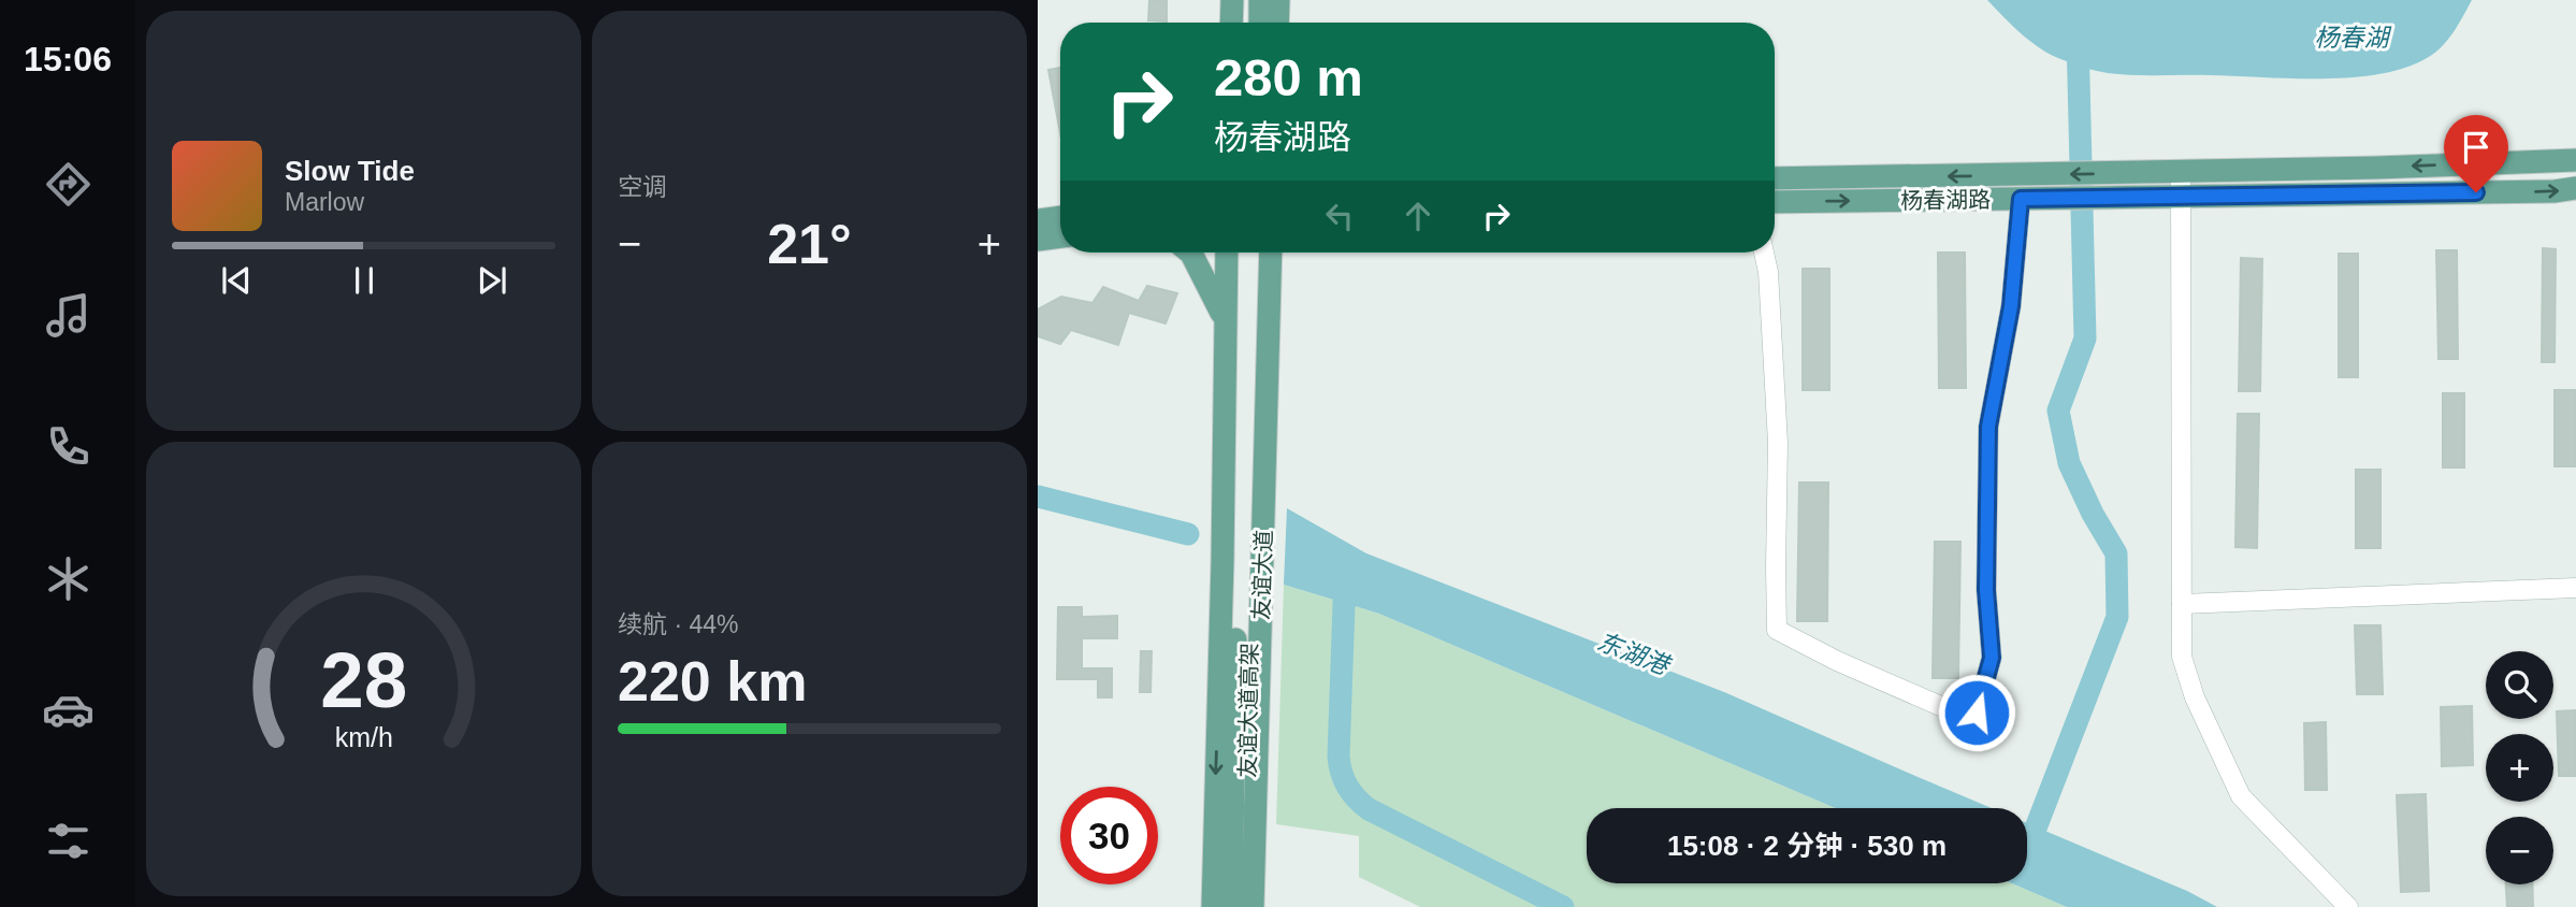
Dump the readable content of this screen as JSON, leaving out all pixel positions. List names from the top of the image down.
{
  "streets": {
    "main road": ["杨春湖路", "友谊大道", "友谊大道高架"]
  },
  "water": ["杨春湖", "东湖港"],
  "page": {
    "tabs": "15:06",
    "tile": [
      "空调",
      ["续航 · 44%", "220 km"]
    ],
    "turn": ["280 m", "杨春湖路"],
    "song": ["Slow Tide", "Marlow"],
    "heat": ["−", "21°", "+"],
    "map_buttons": ["+", "−"],
    "limit": "30",
    "trip": "15:08 · 2 分钟 · 530 m",
    "gauge": ["28", "km/h"]
  }
}
